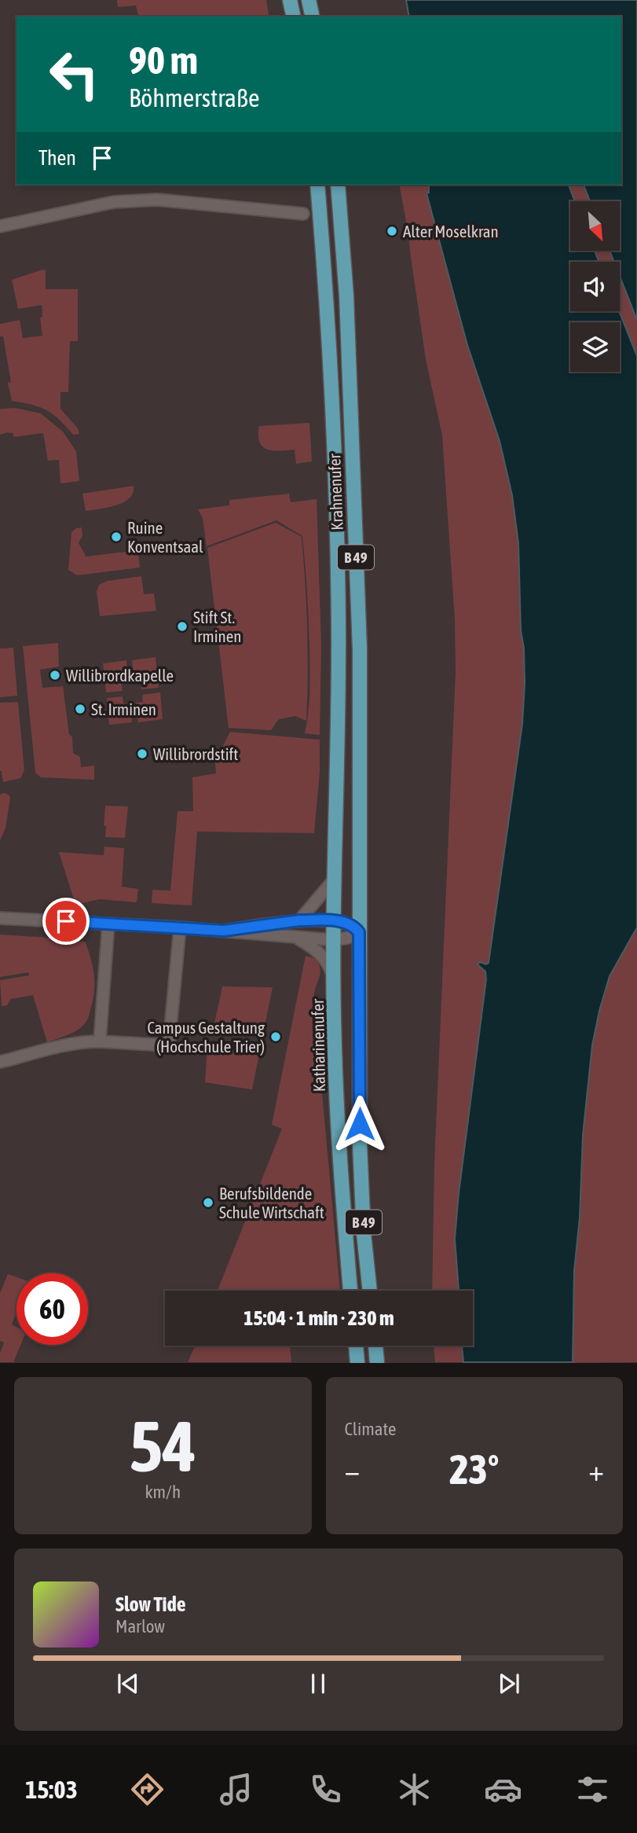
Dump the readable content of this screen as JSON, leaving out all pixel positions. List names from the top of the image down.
{
  "streets": {
    "main road": ["Krahnenufer", "B 49", "Katharinenufer"]
  },
  "crossings": [
    ["Krahnenufer", "B 49"],
    ["Krahnenufer", "Katharinenufer"]
  ],
  "places": [
    "Alter Moselkran",
    "Ruine Konventsaal",
    "Stift St. Irminen",
    "Willibrordkapelle",
    "St. Irminen",
    "Willibrordstift",
    "Campus Gestaltung (Hochschule Trier)",
    "Berufsbildende Schule Wirtschaft"
  ],
  "north": "bottom right",
  "page": {
    "turn": ["90 m", "Böhmerstraße"],
    "then": "Then",
    "limit": "60",
    "trip": "15:04 · 1 min · 230 m",
    "tile": [
      ["54", "km/h"],
      "Climate"
    ],
    "heat": ["−", "23°", "+"],
    "song": ["Slow Tide", "Marlow"],
    "tabs": "15:03"
  }
}
